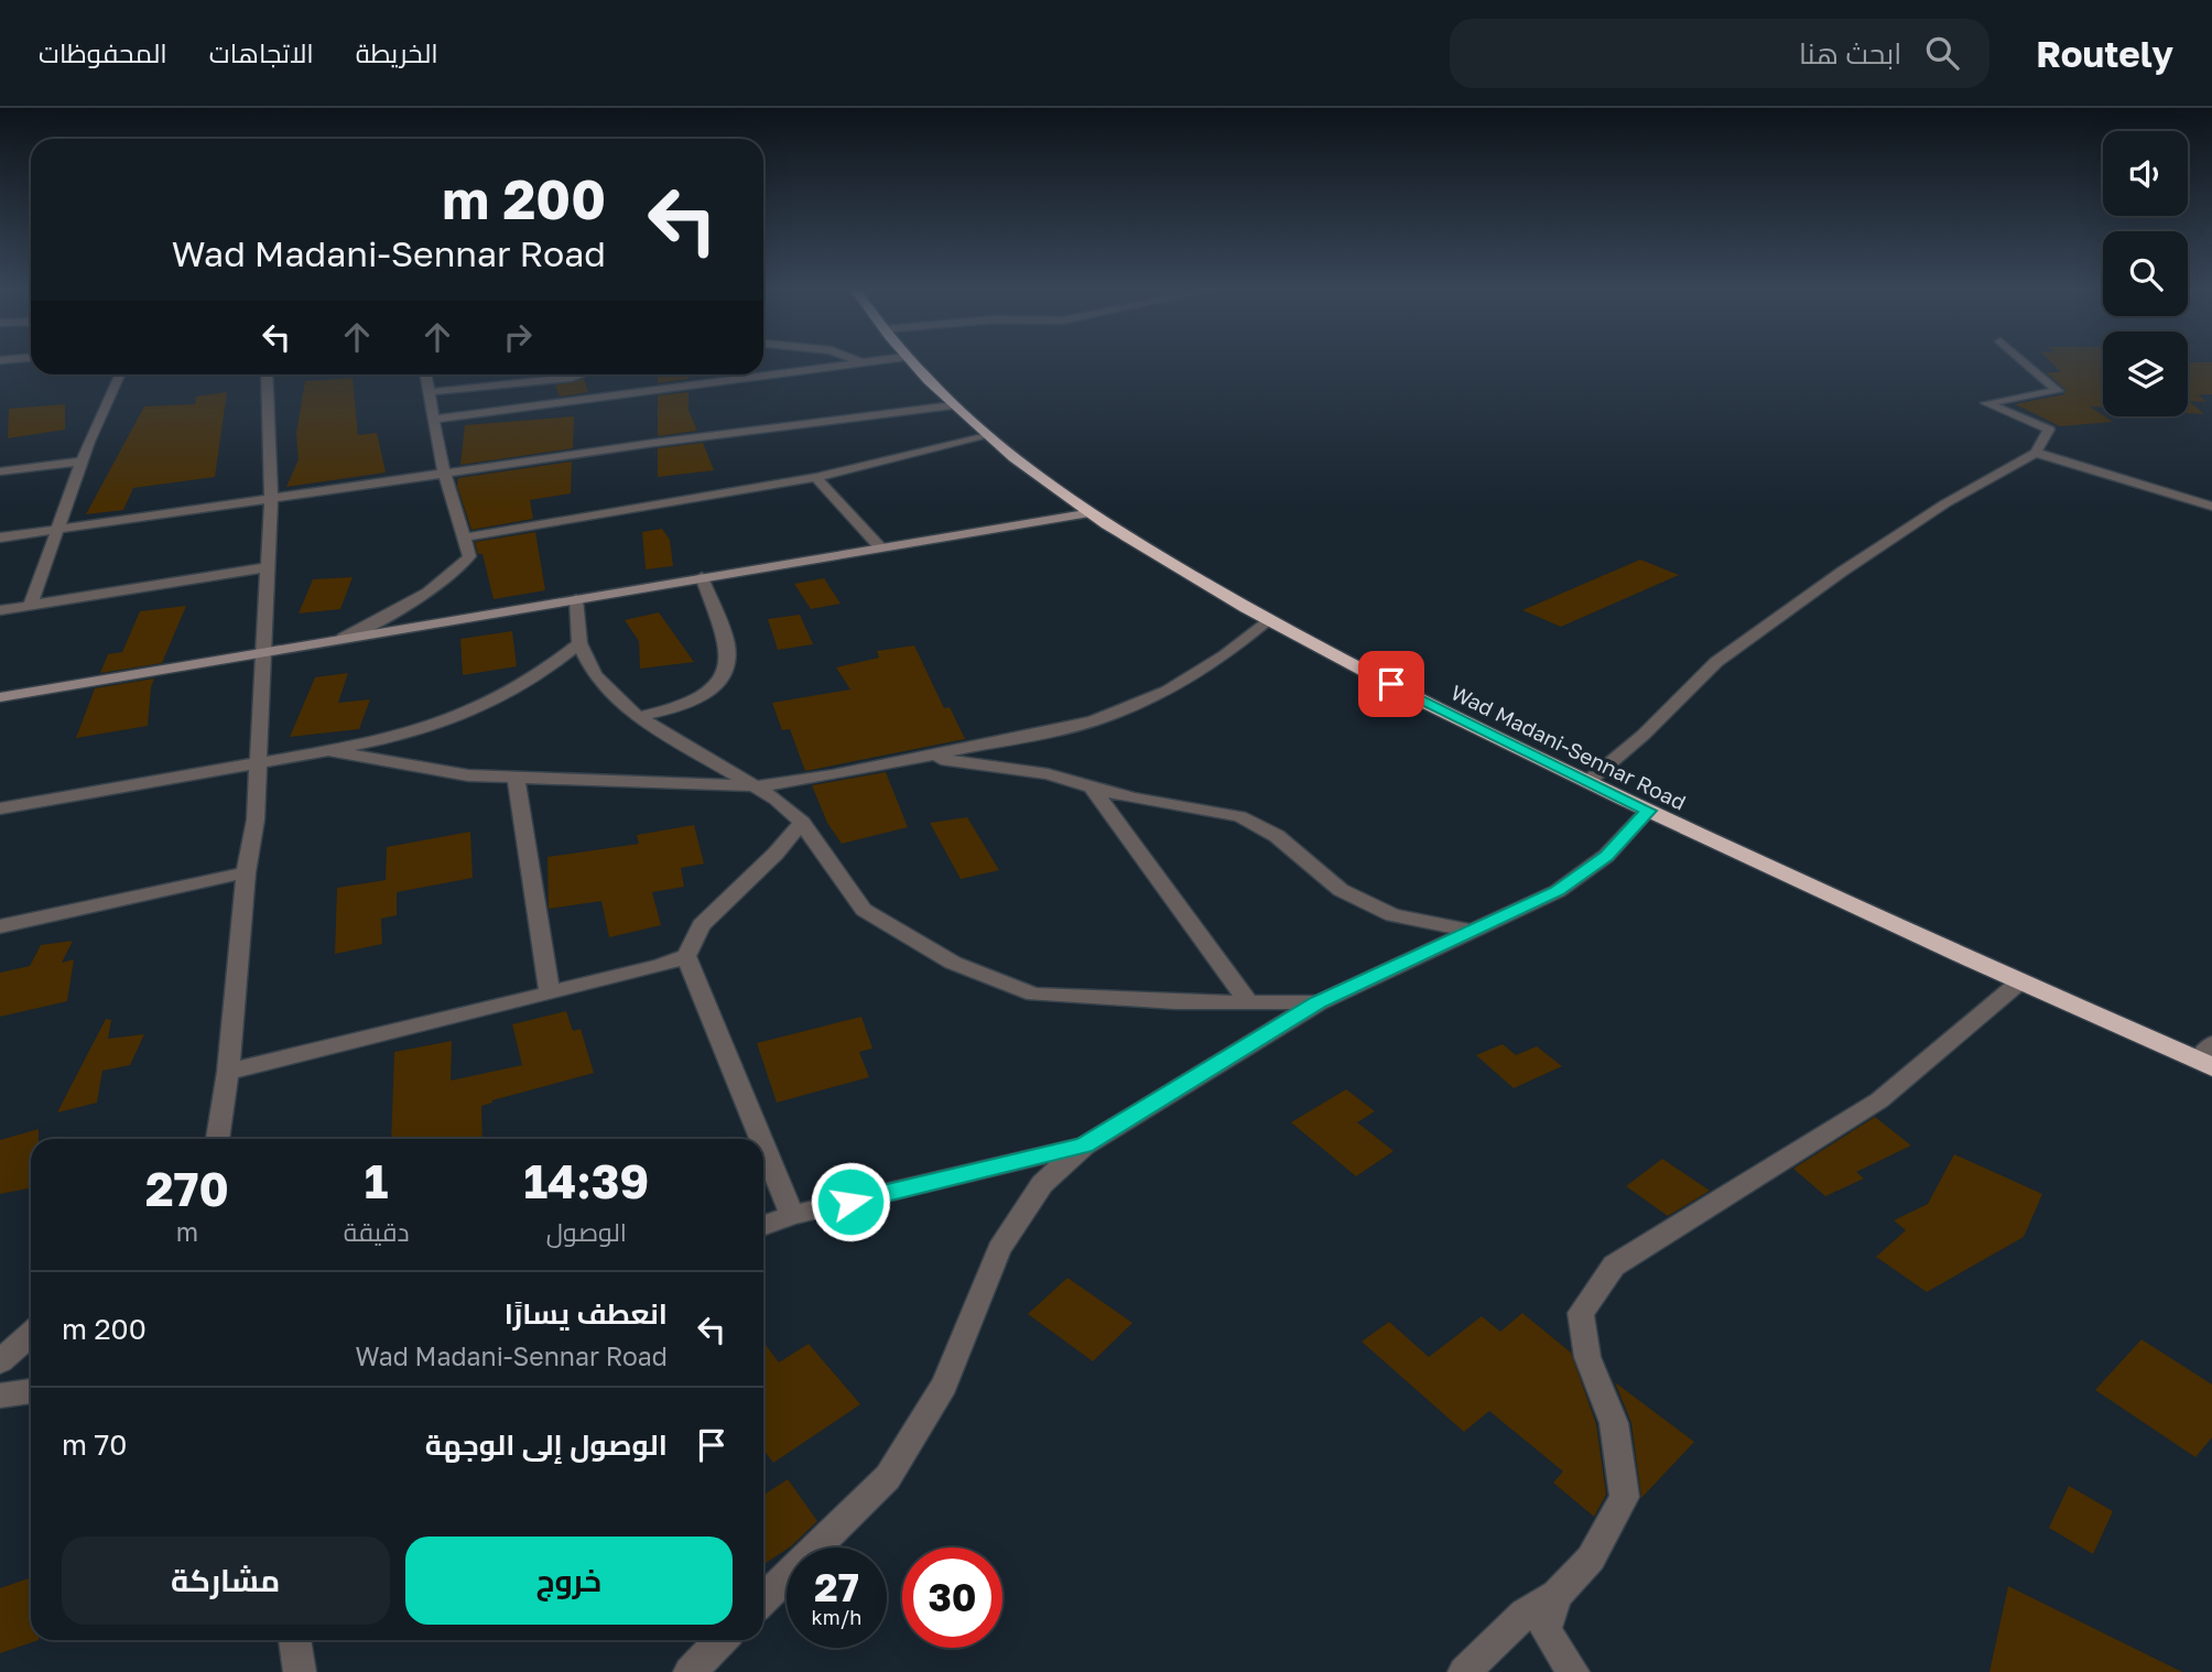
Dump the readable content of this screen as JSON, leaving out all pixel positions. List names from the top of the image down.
{
  "streets": {
    "highway": ["Wad Madani-Sennar Road"]
  },
  "page": {
    "header": "Routely",
    "search": "ابحث هنا",
    "nav": ["الخريطة", "الاتجاهات", "المحفوظات"],
    "turn": ["200 m", "Wad Madani-Sennar Road"],
    "eta": [
      "14:39",
      "الوصول",
      "1",
      "دقيقة",
      "270",
      "m"
    ],
    "list": [
      {
        "name": "انعطف يسارًا",
        "note": "Wad Madani-Sennar Road",
        "value": "200 m"
      },
      {
        "name": "الوصول إلى الوجهة",
        "value": "70 m"
      }
    ],
    "buttons": ["خروج", "مشاركة"],
    "speed": "27 km/h",
    "limit": "30"
  }
}
